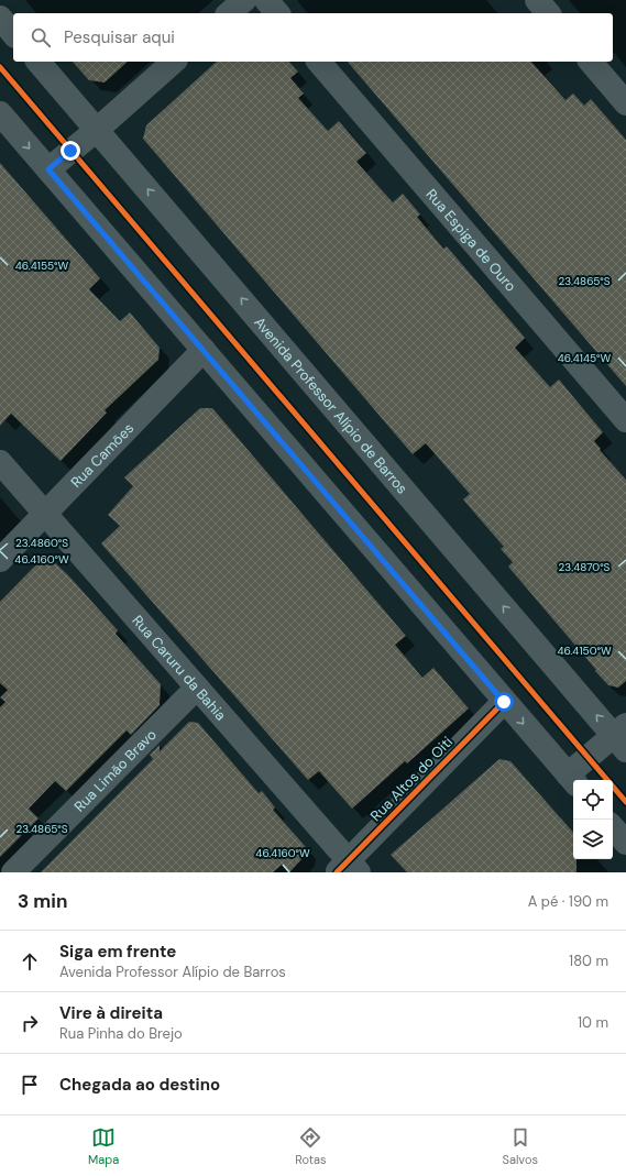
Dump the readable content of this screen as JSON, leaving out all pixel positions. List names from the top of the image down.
{
  "streets": {
    "street": [
      "Rua Espiga de Ouro",
      "Avenida Professor Alípio de Barros",
      "Rua Camões",
      "Rua Caruru da Bahia",
      "Rua Limão Bravo",
      "Rua Altos do Oiti"
    ]
  },
  "crossings": [
    ["Rua Camões", "Rua Caruru da Bahia"],
    ["Rua Caruru da Bahia", "Rua Limão Bravo"],
    ["Rua Caruru da Bahia", "Rua Altos do Oiti"]
  ],
  "page": {
    "search": "Pesquisar aqui",
    "heading": ["3 min", "A pé · 190 m"],
    "list": [
      ["Siga em frente", "Avenida Professor Alípio de Barros", "180 m"],
      ["Vire à direita", "Rua Pinha do Brejo", "10 m"],
      "Chegada ao destino"
    ],
    "nav": ["Mapa", "Rotas", "Salvos"]
  },
  "coordinates": [
    "46.4155°W",
    "23.4865°S",
    "46.4145°W",
    "23.4860°S",
    "46.4160°W",
    "23.4870°S",
    "46.4150°W"
  ]
}
